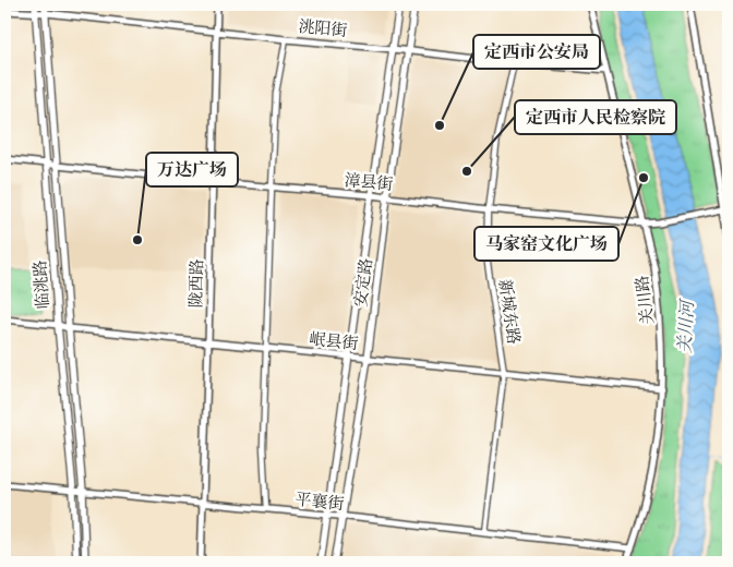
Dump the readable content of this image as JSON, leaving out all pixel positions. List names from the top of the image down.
{
  "streets": {
    "main road": ["安定路", "临洮路"],
    "street": [
      "洮阳街",
      "漳县街",
      "陇西路",
      "关川路",
      "新城东路",
      "岷县街",
      "平襄街"
    ]
  },
  "crossings": [
    ["洮阳街", "安定路"],
    ["洮阳街", "陇西路"],
    ["洮阳街", "临洮路"],
    ["洮阳街", "关川路"],
    ["洮阳街", "新城东路"],
    ["漳县街", "安定路"],
    ["漳县街", "陇西路"],
    ["漳县街", "临洮路"],
    ["漳县街", "关川路"],
    ["漳县街", "新城东路"],
    ["安定路", "岷县街"],
    ["安定路", "平襄街"],
    ["陇西路", "岷县街"],
    ["陇西路", "平襄街"],
    ["临洮路", "岷县街"],
    ["临洮路", "平襄街"],
    ["关川路", "岷县街"],
    ["关川路", "平襄街"],
    ["新城东路", "岷县街"],
    ["新城东路", "平襄街"]
  ],
  "water": ["关川河"],
  "places": [
    "定西市公安局",
    "定西市人民检察院",
    "马家窑文化广场",
    "万达广场"
  ]
}
